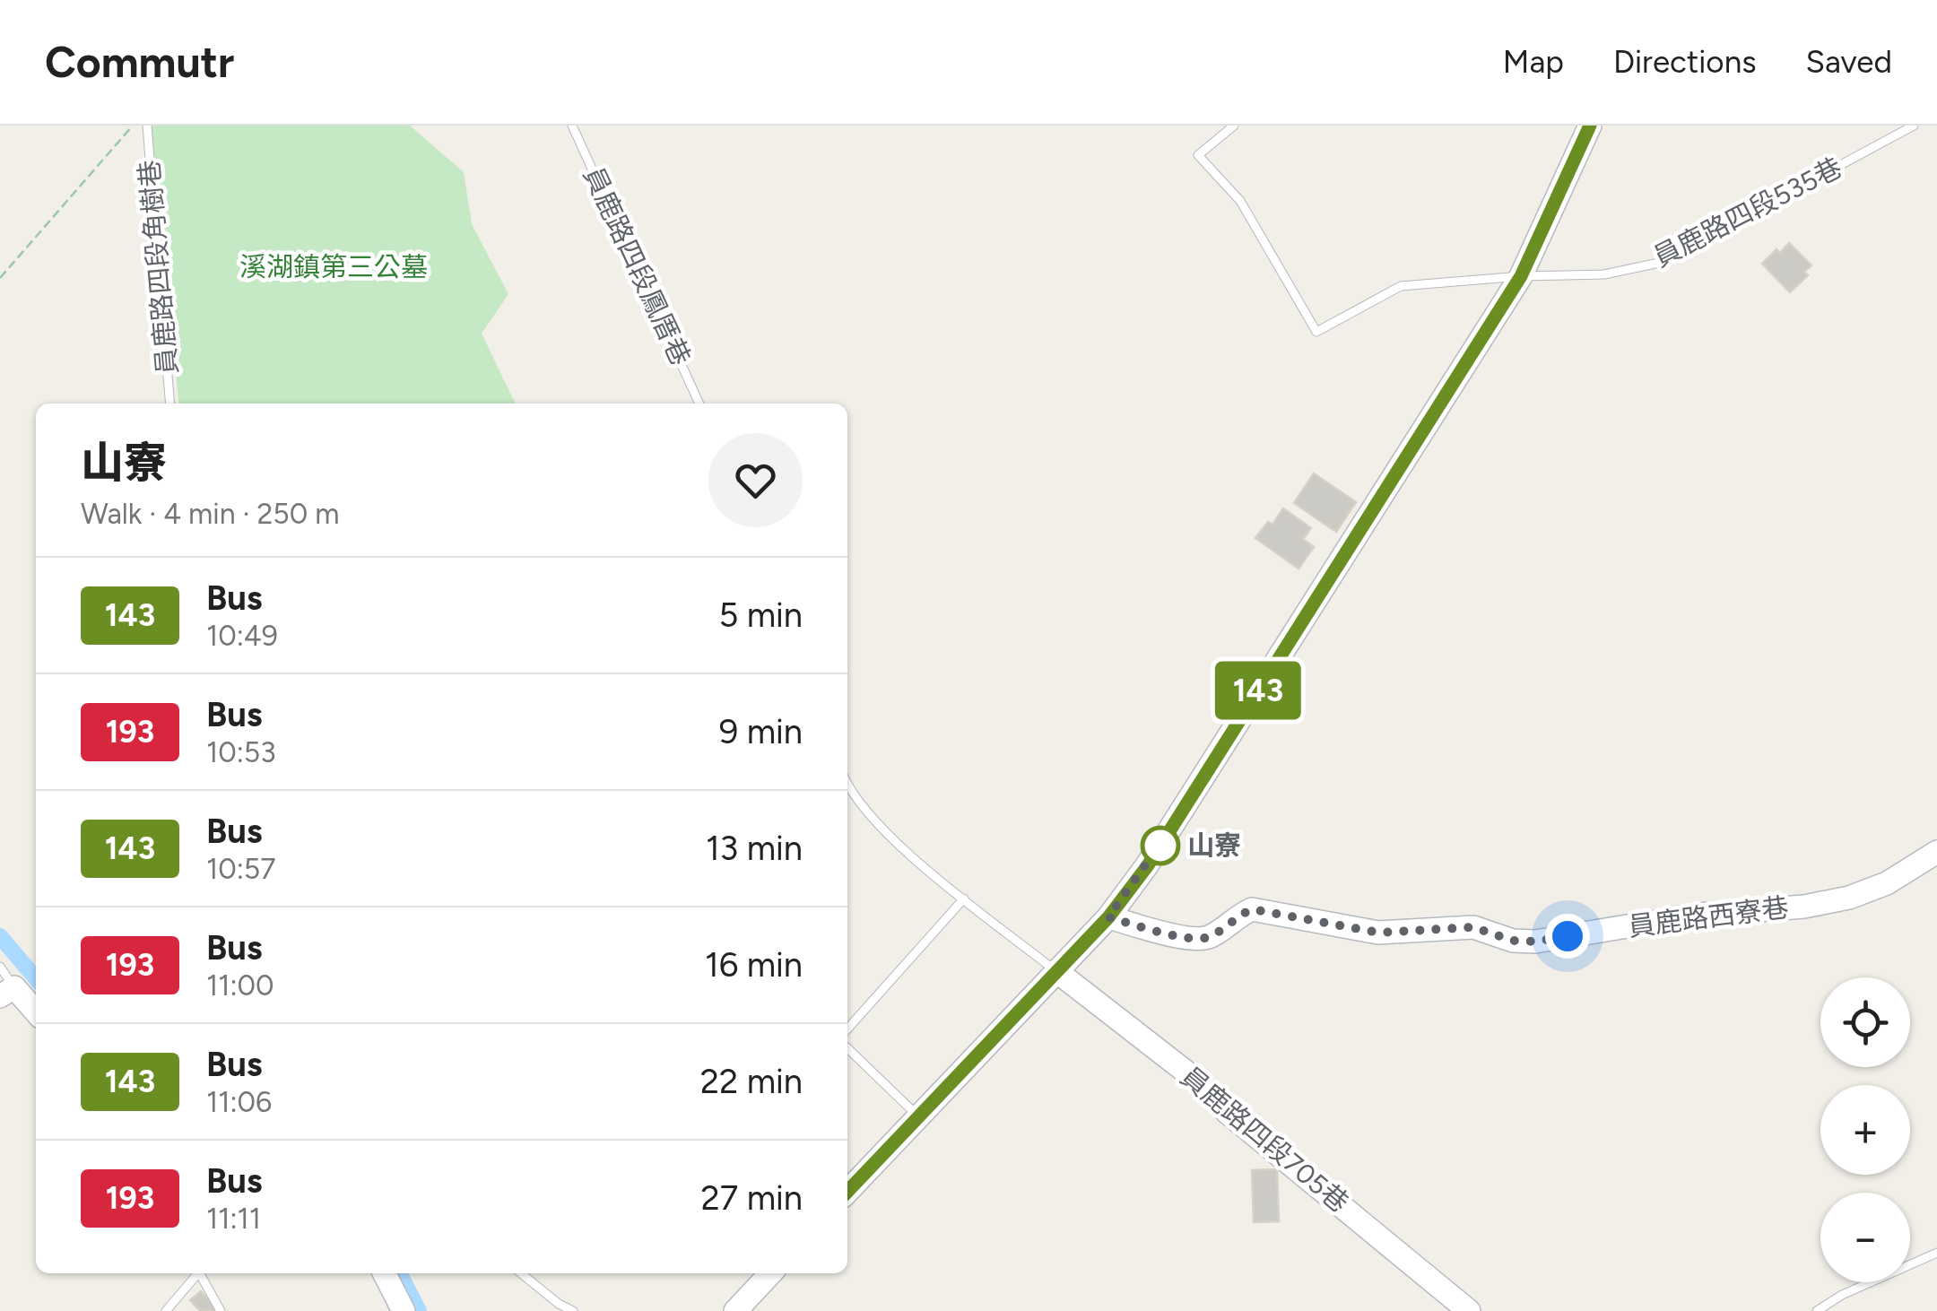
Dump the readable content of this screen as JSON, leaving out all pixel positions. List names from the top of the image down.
{
  "streets": {
    "street": ["員鹿路西寮巷", "員鹿路四段705巷"],
    "lane": ["員鹿路四段535巷", "員鹿路四段鳳厝巷", "員鹿路四段角樹巷"]
  },
  "parks": ["溪湖鎮第三公墓"],
  "places": ["山寮"],
  "lines": ["bus line 143"],
  "page": {
    "header": "Commutr",
    "nav": ["Map", "Directions", "Saved"],
    "on_map": "143",
    "heading": ["山寮", "Walk · 4 min · 250 m"],
    "list": [
      {
        "mark": "143",
        "name": "Bus",
        "note": "10:49",
        "value": "5 min"
      },
      {
        "mark": "193",
        "name": "Bus",
        "note": "10:53",
        "value": "9 min"
      },
      {
        "mark": "143",
        "name": "Bus",
        "note": "10:57",
        "value": "13 min"
      },
      {
        "mark": "193",
        "name": "Bus",
        "note": "11:00",
        "value": "16 min"
      },
      {
        "mark": "143",
        "name": "Bus",
        "note": "11:06",
        "value": "22 min"
      },
      {
        "mark": "193",
        "name": "Bus",
        "note": "11:11",
        "value": "27 min"
      }
    ],
    "map_buttons": ["+", "−"]
  }
}
